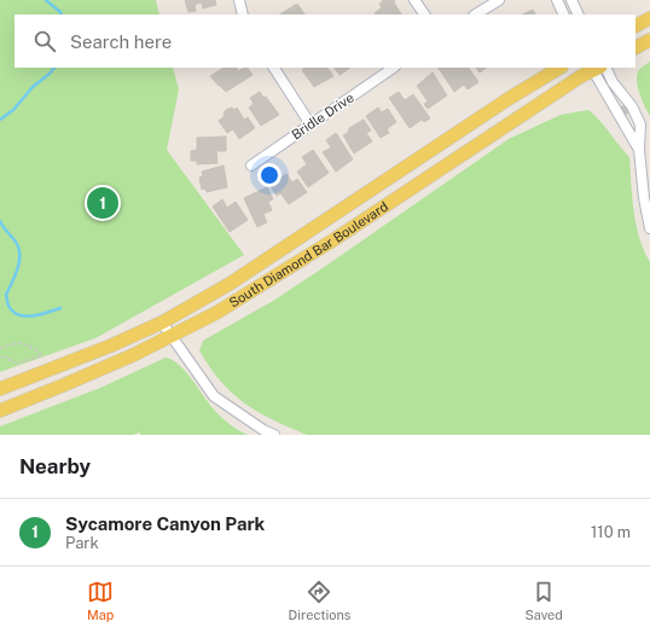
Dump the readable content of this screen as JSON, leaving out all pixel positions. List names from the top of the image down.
{
  "streets": {
    "main road": ["South Diamond Bar Boulevard"],
    "street": ["Bridle Drive"]
  },
  "page": {
    "search": "Search here",
    "pins": "1",
    "heading": "Nearby",
    "list": [
      {
        "mark": "1",
        "name": "Sycamore Canyon Park",
        "note": "Park",
        "value": "110 m"
      }
    ],
    "nav": ["Map", "Directions", "Saved"]
  }
}
